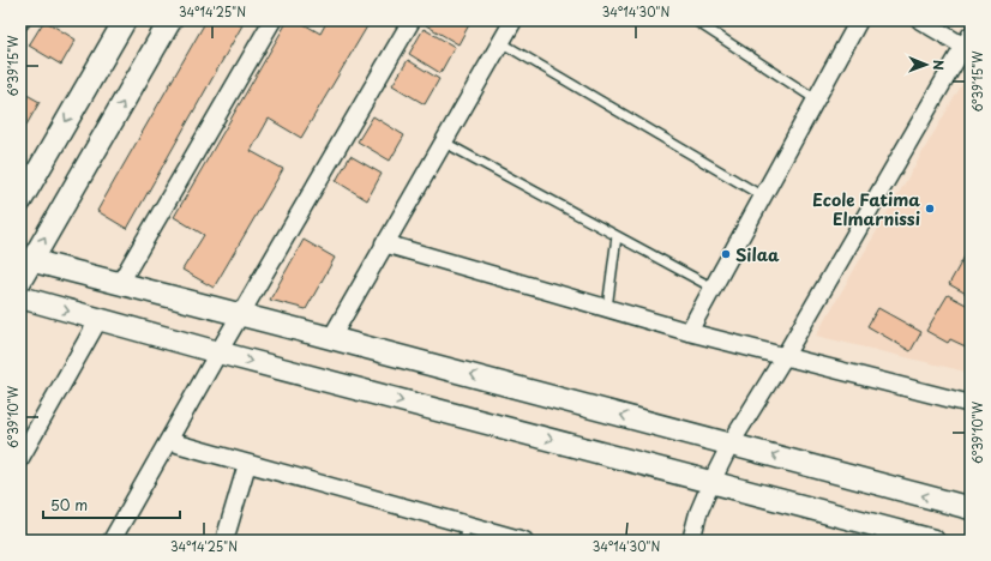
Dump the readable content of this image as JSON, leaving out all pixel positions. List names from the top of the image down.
{
  "places": ["Ecole Fatima Elmarnissi", "Silaa"],
  "scale_bar": "50 m",
  "north": "right",
  "coordinates": [
    "34°14'25\"N",
    "34°14'30\"N",
    "6°39'15\"W",
    "6°39'10\"W"
  ]
}
